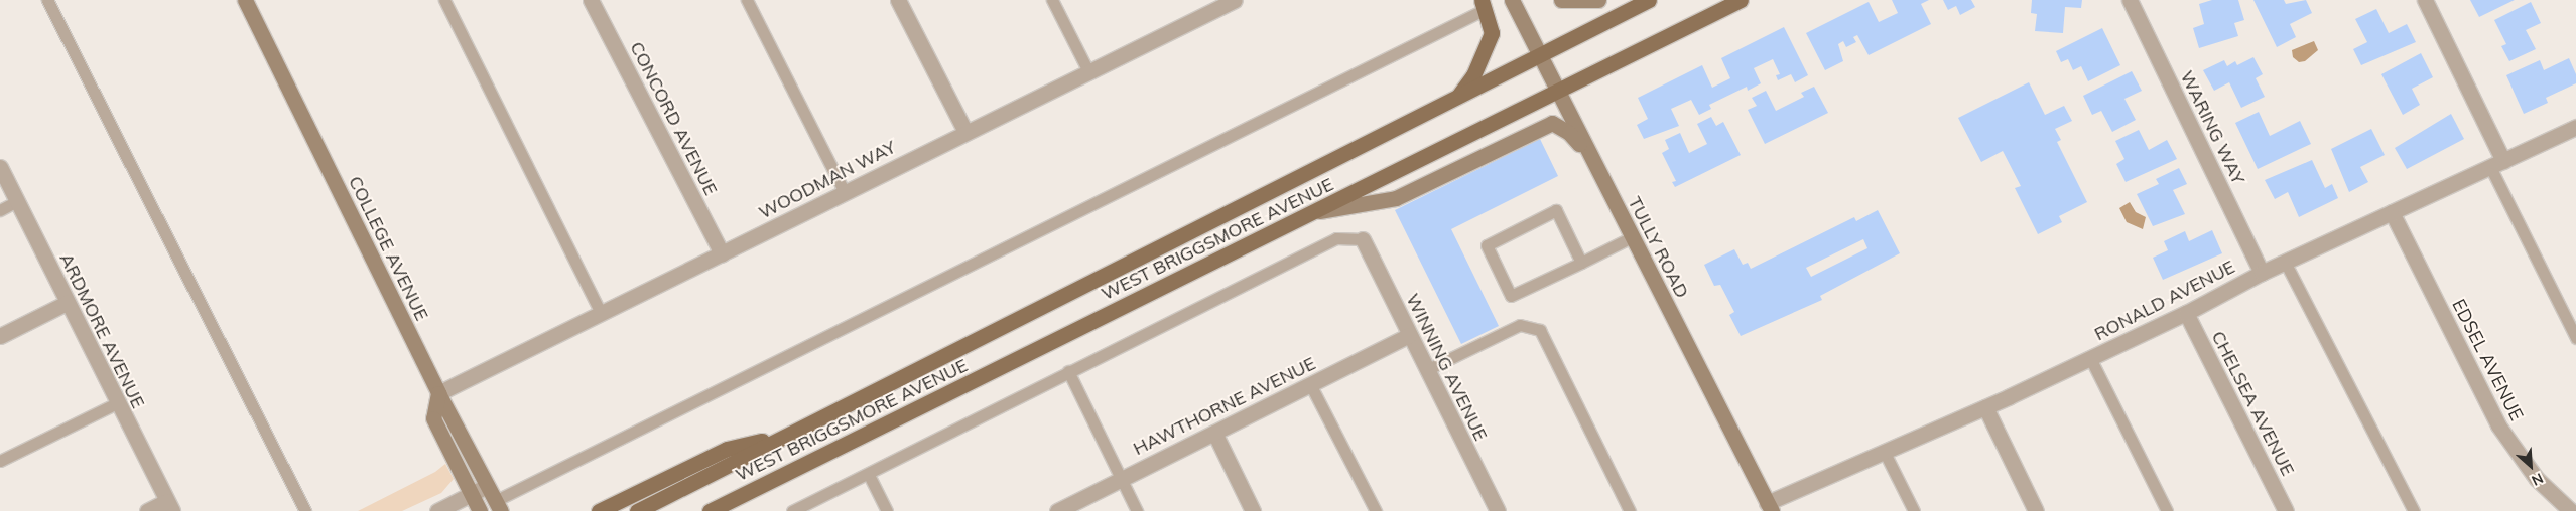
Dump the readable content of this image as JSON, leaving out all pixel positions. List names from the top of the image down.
{
  "streets": {
    "main road": ["WEST BRIGGSMORE AVENUE", "TULLY ROAD", "COLLEGE AVENUE"],
    "street": [
      "CONCORD AVENUE",
      "WARING WAY",
      "WOODMAN WAY",
      "RONALD AVENUE",
      "ARDMORE AVENUE",
      "EDSEL AVENUE",
      "WINNING AVENUE",
      "CHELSEA AVENUE",
      "HAWTHORNE AVENUE"
    ]
  },
  "crossings": [
    ["CONCORD AVENUE", "WOODMAN WAY"],
    ["WARING WAY", "RONALD AVENUE"],
    ["WOODMAN WAY", "COLLEGE AVENUE"],
    ["WEST BRIGGSMORE AVENUE", "TULLY ROAD"],
    ["TULLY ROAD", "RONALD AVENUE"],
    ["RONALD AVENUE", "EDSEL AVENUE"],
    ["RONALD AVENUE", "CHELSEA AVENUE"],
    ["WINNING AVENUE", "HAWTHORNE AVENUE"]
  ],
  "north": "bottom right"
}
